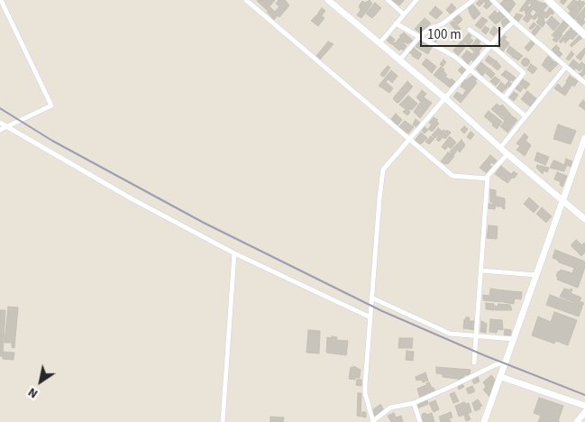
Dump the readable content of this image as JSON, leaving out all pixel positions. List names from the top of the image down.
{
  "scale_bar": "100 m",
  "north": "bottom left"
}
